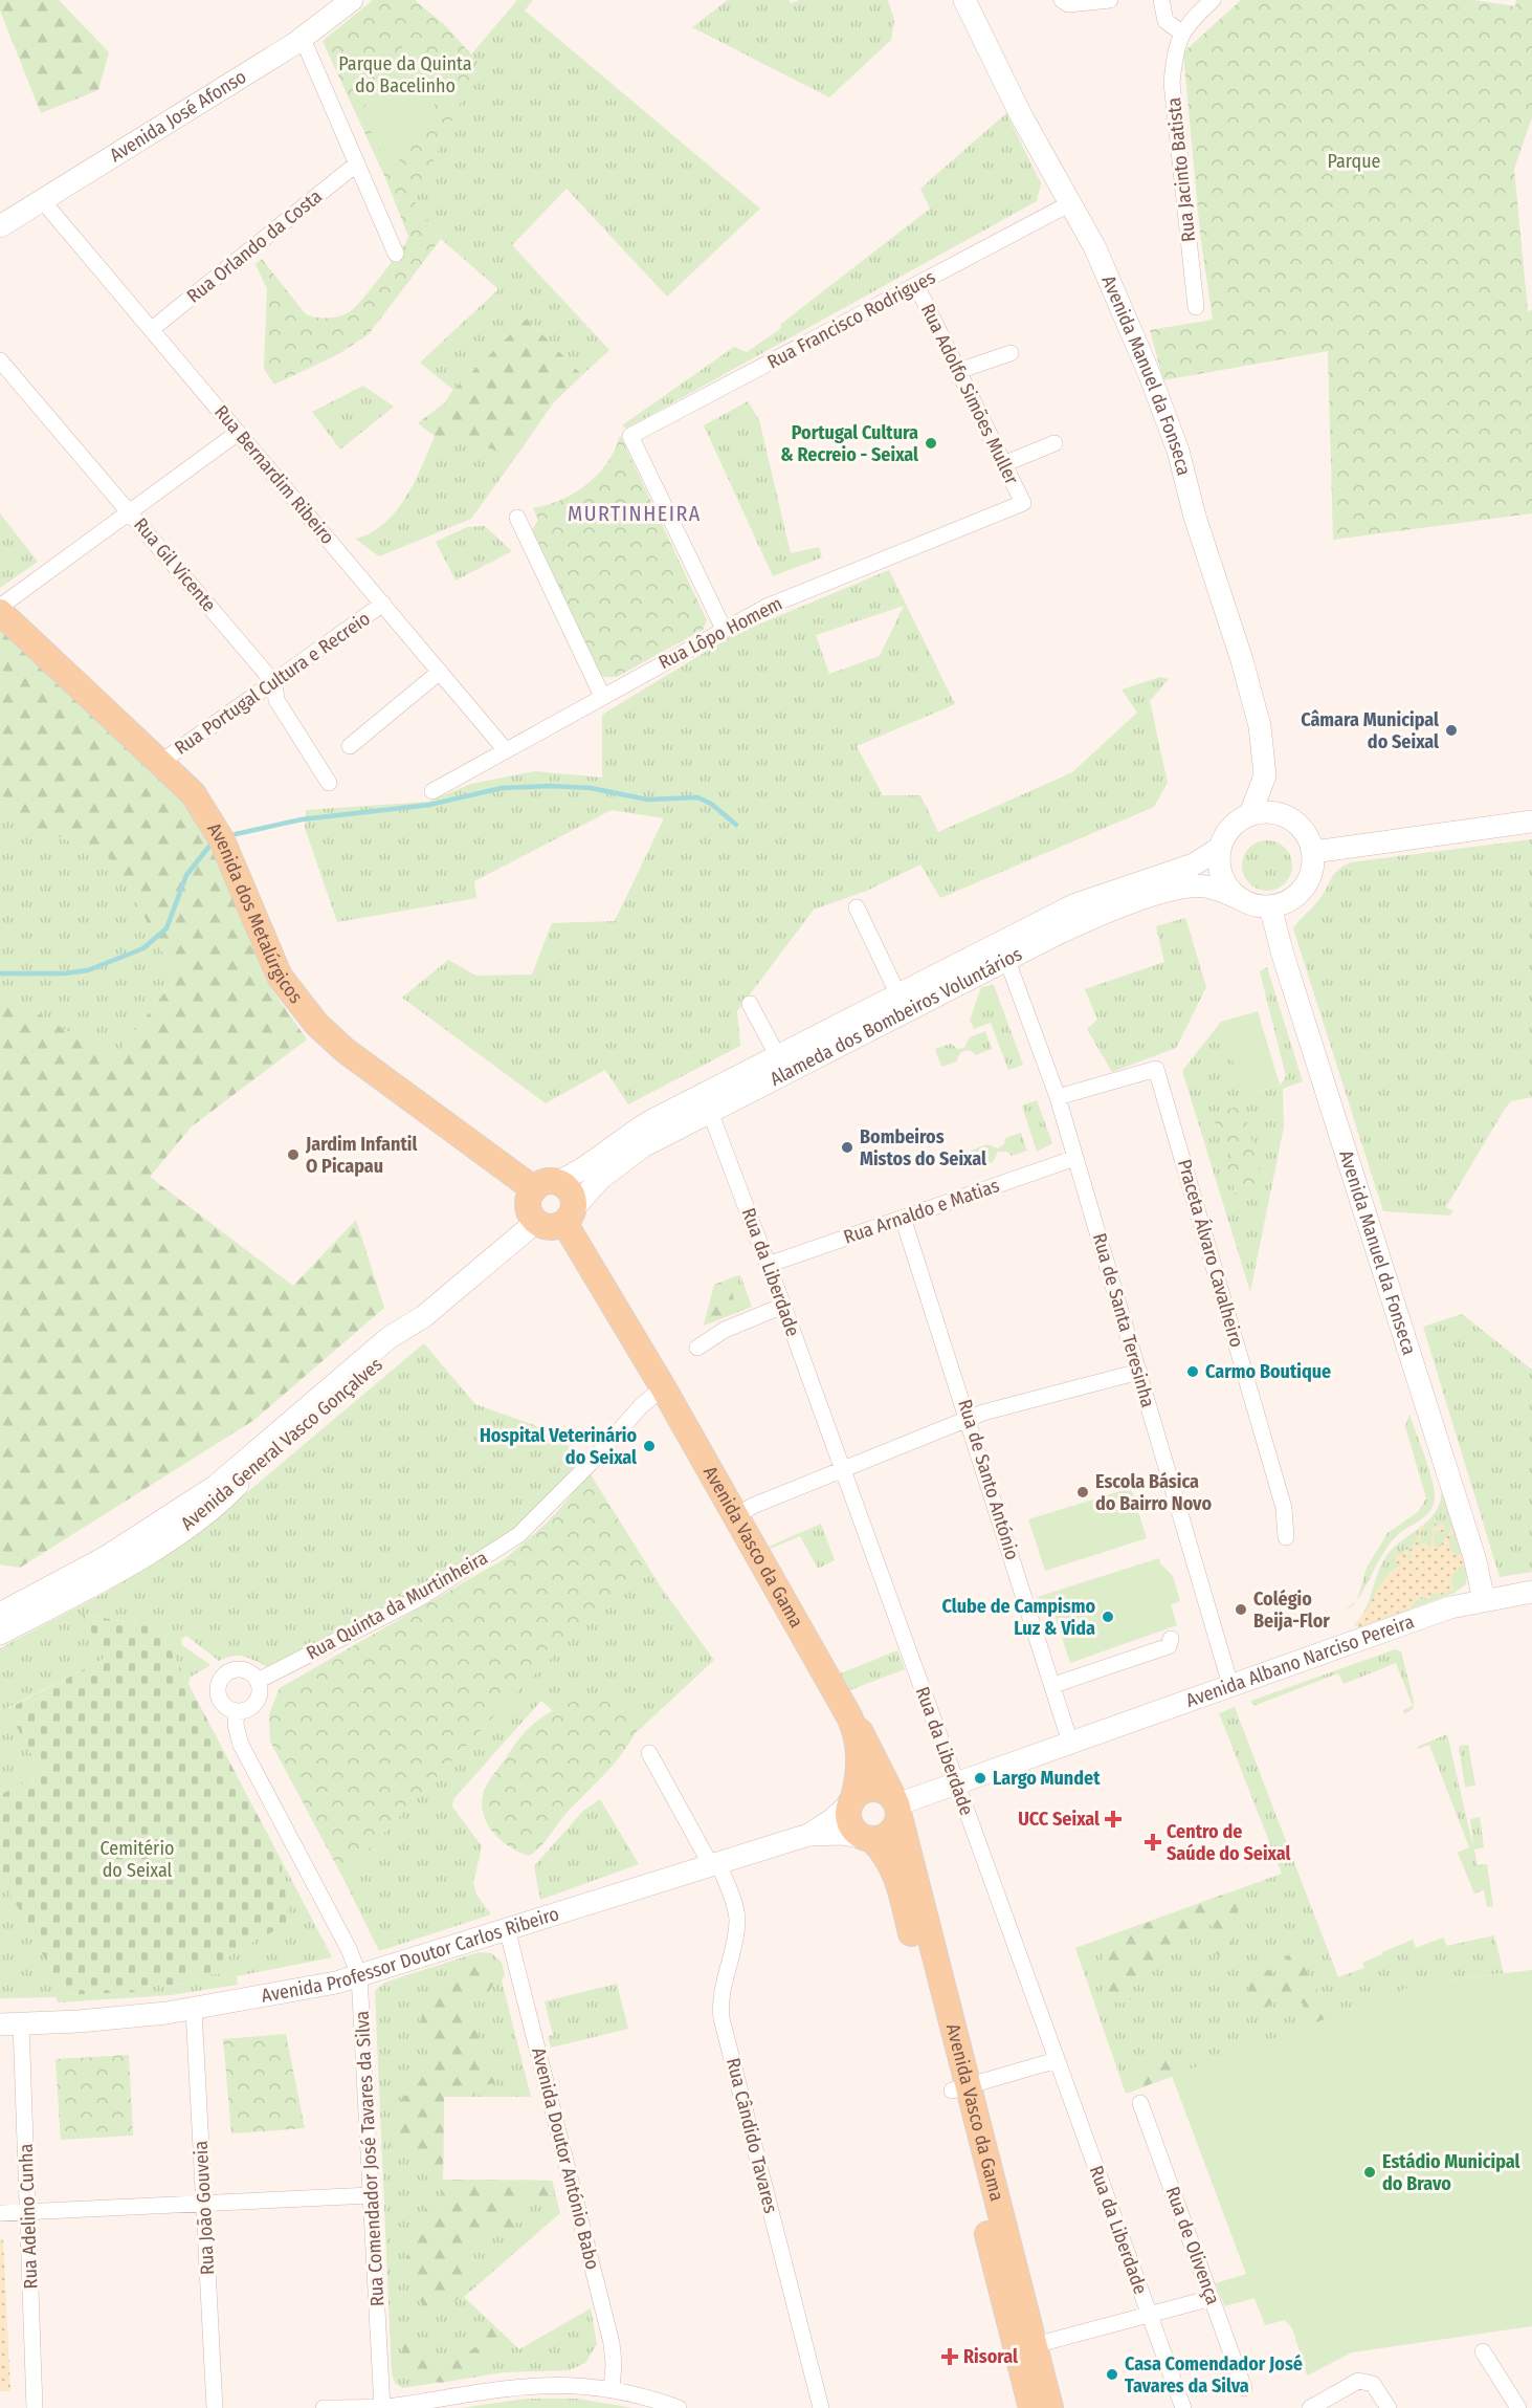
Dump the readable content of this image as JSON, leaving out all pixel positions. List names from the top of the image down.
{
  "streets": {
    "main road": [
      "Avenida José Afonso",
      "Avenida Manuel da Fonseca",
      "Avenida dos Metalúrgicos",
      "Alameda dos Bombeiros Voluntários",
      "Avenida General Vasco Gonçalves",
      "Avenida Vasco da Gama",
      "Avenida Albano Narciso Pereira",
      "Avenida Professor Doutor Carlos Ribeiro"
    ],
    "street": [
      "Rua Jacinto Batista",
      "Rua Orlando da Costa",
      "Rua Francisco Rodrigues",
      "Rua Adolfo Simões Muller",
      "Rua Bernardim Ribeiro",
      "Rua Gil Vicente",
      "Rua Lôpo Homem",
      "Rua Portugal Cultura e Recreio",
      "Rua Arnaldo e Matias",
      "Praceta Álvaro Cavalheiro",
      "Rua da Liberdade",
      "Rua de Santa Teresinha",
      "Rua de Santo António",
      "Rua Quinta da Murtinheira",
      "Rua Cândido Tavares",
      "Rua Comendador José Tavares da Silva",
      "Avenida Doutor António Babo",
      "Rua João Gouveia",
      "Rua Adelino Cunha",
      "Rua de Olivença"
    ]
  },
  "crossings": [
    ["Avenida José Afonso", "Rua Bernardim Ribeiro"],
    ["Rua Orlando da Costa", "Rua Bernardim Ribeiro"],
    ["Rua Francisco Rodrigues", "Avenida Manuel da Fonseca"],
    ["Rua Francisco Rodrigues", "Rua Adolfo Simões Muller"],
    ["Rua Francisco Rodrigues", "Rua Lôpo Homem"],
    ["Avenida Manuel da Fonseca", "Alameda dos Bombeiros Voluntários"],
    ["Avenida Manuel da Fonseca", "Avenida Albano Narciso Pereira"],
    ["Rua Adolfo Simões Muller", "Rua Lôpo Homem"],
    ["Rua Bernardim Ribeiro", "Rua Lôpo Homem"],
    ["Rua Bernardim Ribeiro", "Rua Portugal Cultura e Recreio"],
    ["Rua Gil Vicente", "Rua Portugal Cultura e Recreio"],
    ["Rua Portugal Cultura e Recreio", "Avenida dos Metalúrgicos"],
    ["Avenida dos Metalúrgicos", "Alameda dos Bombeiros Voluntários"],
    ["Avenida dos Metalúrgicos", "Avenida General Vasco Gonçalves"],
    ["Alameda dos Bombeiros Voluntários", "Rua da Liberdade"],
    ["Alameda dos Bombeiros Voluntários", "Rua de Santa Teresinha"],
    ["Alameda dos Bombeiros Voluntários", "Avenida General Vasco Gonçalves"],
    ["Rua Arnaldo e Matias", "Rua da Liberdade"],
    ["Rua Arnaldo e Matias", "Rua de Santa Teresinha"],
    ["Rua Arnaldo e Matias", "Rua de Santo António"],
    ["Praceta Álvaro Cavalheiro", "Rua de Santa Teresinha"],
    ["Rua da Liberdade", "Avenida Albano Narciso Pereira"],
    ["Rua de Santa Teresinha", "Avenida Albano Narciso Pereira"],
    ["Rua de Santo António", "Avenida Albano Narciso Pereira"],
    ["Avenida Vasco da Gama", "Rua Quinta da Murtinheira"],
    ["Avenida Vasco da Gama", "Avenida Albano Narciso Pereira"],
    ["Rua Quinta da Murtinheira", "Rua Comendador José Tavares da Silva"],
    ["Avenida Professor Doutor Carlos Ribeiro", "Rua Cândido Tavares"],
    ["Avenida Professor Doutor Carlos Ribeiro", "Rua Comendador José Tavares da Silva"],
    ["Avenida Professor Doutor Carlos Ribeiro", "Avenida Doutor António Babo"],
    ["Avenida Professor Doutor Carlos Ribeiro", "Rua João Gouveia"],
    ["Avenida Professor Doutor Carlos Ribeiro", "Rua Adelino Cunha"]
  ],
  "districts": ["MURTINHEIRA"],
  "parks": ["Parque da Quinta do Bacelinho", "Parque", "Cemitério do Seixal"],
  "places": {
    "other": [
      "Portugal Cultura & Recreio - Seixal",
      "Câmara Municipal do Seixal",
      "Bombeiros Mistos do Seixal",
      "Jardim Infantil O Picapau",
      "Carmo Boutique",
      "Hospital Veterinário do Seixal",
      "Escola Básica do Bairro Novo",
      "Colégio Beija-Flor",
      "Clube de Campismo Luz & Vida",
      "Largo Mundet",
      "Estádio Municipal do Bravo",
      "Casa Comendador José Tavares da Silva"
    ],
    "health": ["UCC Seixal", "Centro de Saúde do Seixal", "Risoral"]
  }
}
